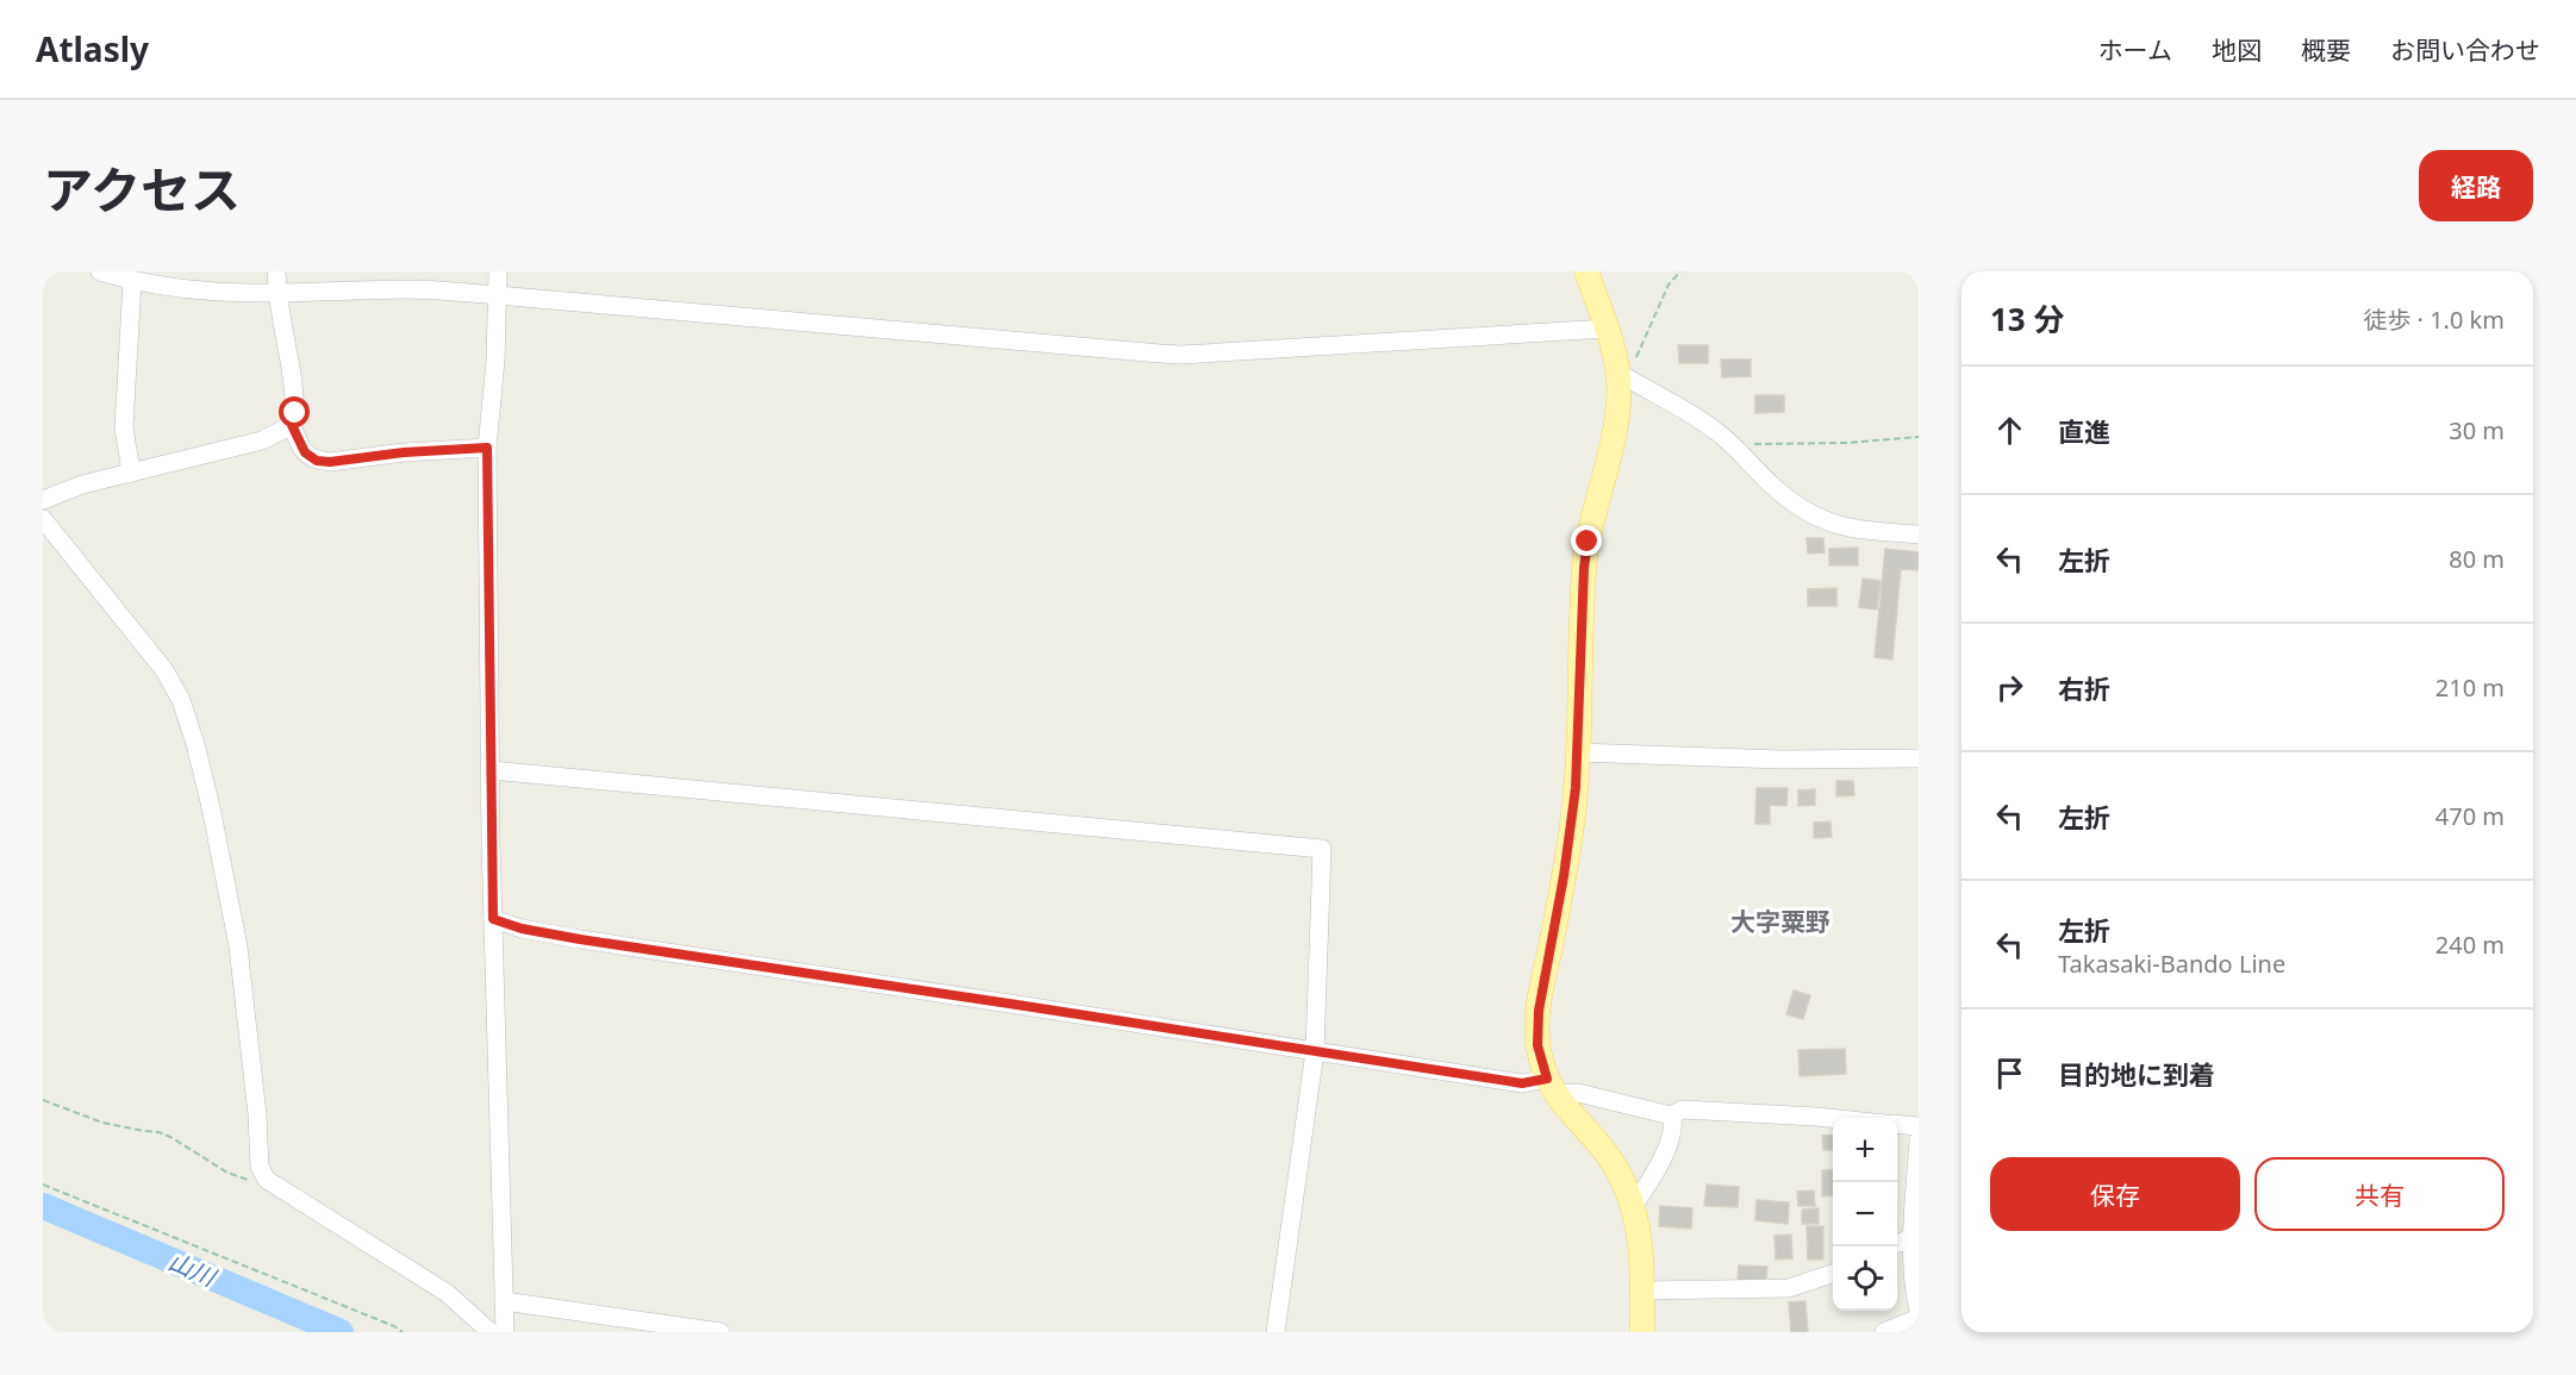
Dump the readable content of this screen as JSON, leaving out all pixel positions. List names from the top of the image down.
{
  "districts": ["大字粟野"],
  "water": ["山川"],
  "page": {
    "header": "Atlasly",
    "nav": [
      "ホーム",
      "地図",
      "概要",
      "お問い合わせ"
    ],
    "title": "アクセス",
    "buttons": [
      "経路",
      ["保存", "共有"]
    ],
    "heading": ["13 分", "徒歩 · 1.0 km"],
    "list": [
      ["直進", "30 m"],
      ["左折", "80 m"],
      ["右折", "210 m"],
      ["左折", "470 m"],
      ["左折", "Takasaki-Bando Line", "240 m"],
      "目的地に到着"
    ],
    "map_buttons": ["+", "−"]
  }
}
